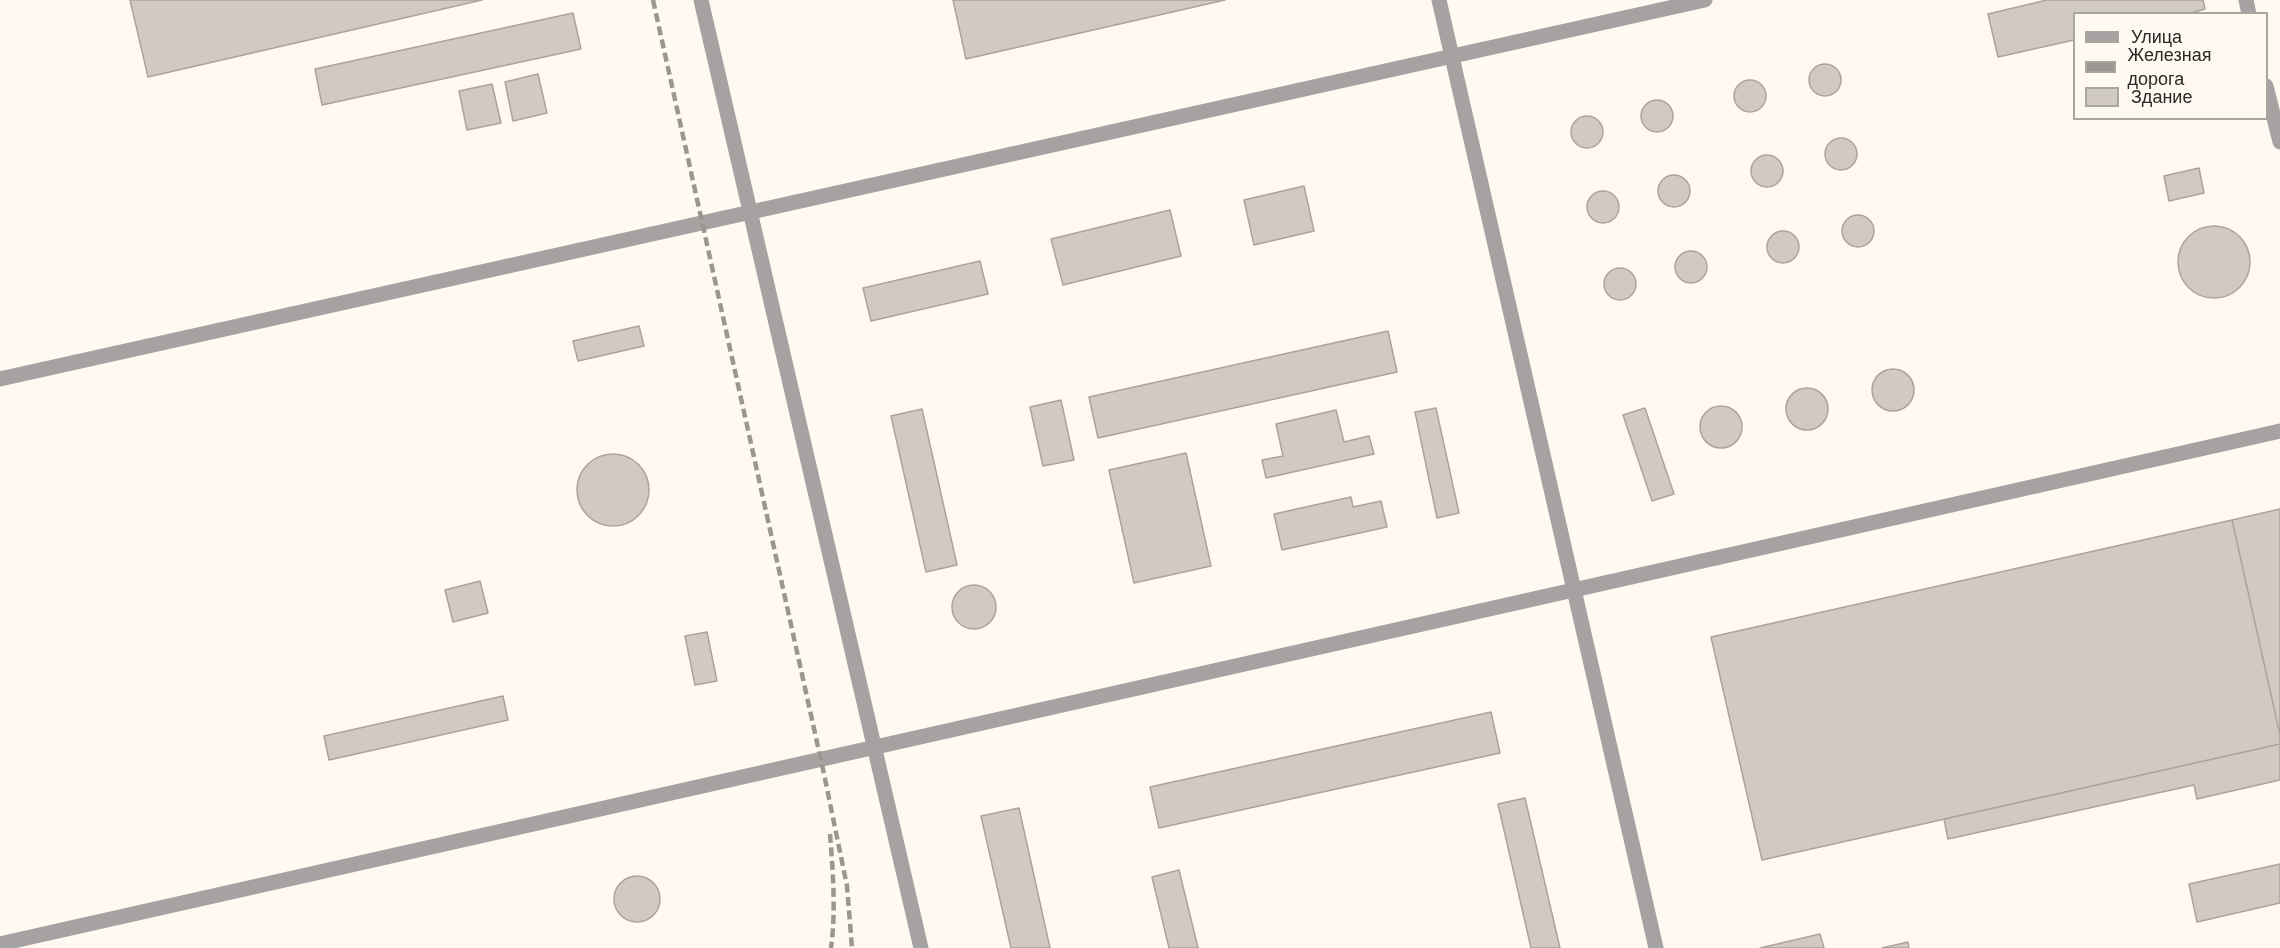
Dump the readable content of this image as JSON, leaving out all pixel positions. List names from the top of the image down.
{
  "legend": ["Улица", "Железная дорога", "Здание"]
}
